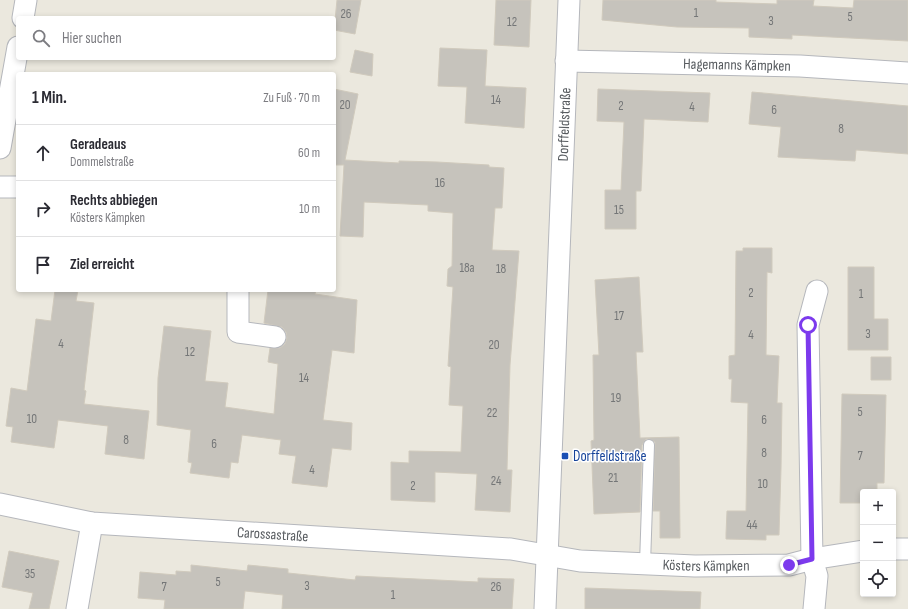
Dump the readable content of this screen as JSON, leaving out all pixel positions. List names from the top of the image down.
{
  "streets": {
    "street": [
      "Hagemanns Kämpken",
      "Dorffeldstraße",
      "Carossastraße",
      "Kösters Kämpken"
    ]
  },
  "crossings": [
    ["Hagemanns Kämpken", "Dorffeldstraße"],
    ["Dorffeldstraße", "Carossastraße"],
    ["Dorffeldstraße", "Kösters Kämpken"],
    ["Carossastraße", "Kösters Kämpken"]
  ],
  "places": {
    "transit": ["Dorffeldstraße"]
  },
  "house_numbers": [
    "1",
    "26",
    "5",
    "3",
    "12",
    "14",
    "20",
    "2",
    "4",
    "6",
    "8",
    "16",
    "15",
    "18a",
    "18",
    "2",
    "1",
    "17",
    "3",
    "4",
    "4",
    "20",
    "12",
    "14",
    "19",
    "5",
    "22",
    "10",
    "6",
    "8",
    "6",
    "8",
    "7",
    "4",
    "21",
    "24",
    "10",
    "2",
    "44",
    "35",
    "5",
    "3",
    "7",
    "26",
    "1"
  ],
  "page": {
    "search": "Hier suchen",
    "heading": ["1 Min.", "Zu Fuß · 70 m"],
    "list": [
      ["Geradeaus", "Dommelstraße", "60 m"],
      ["Rechts abbiegen", "Kösters Kämpken", "10 m"],
      "Ziel erreicht"
    ],
    "map_buttons": ["+", "−"]
  }
}
